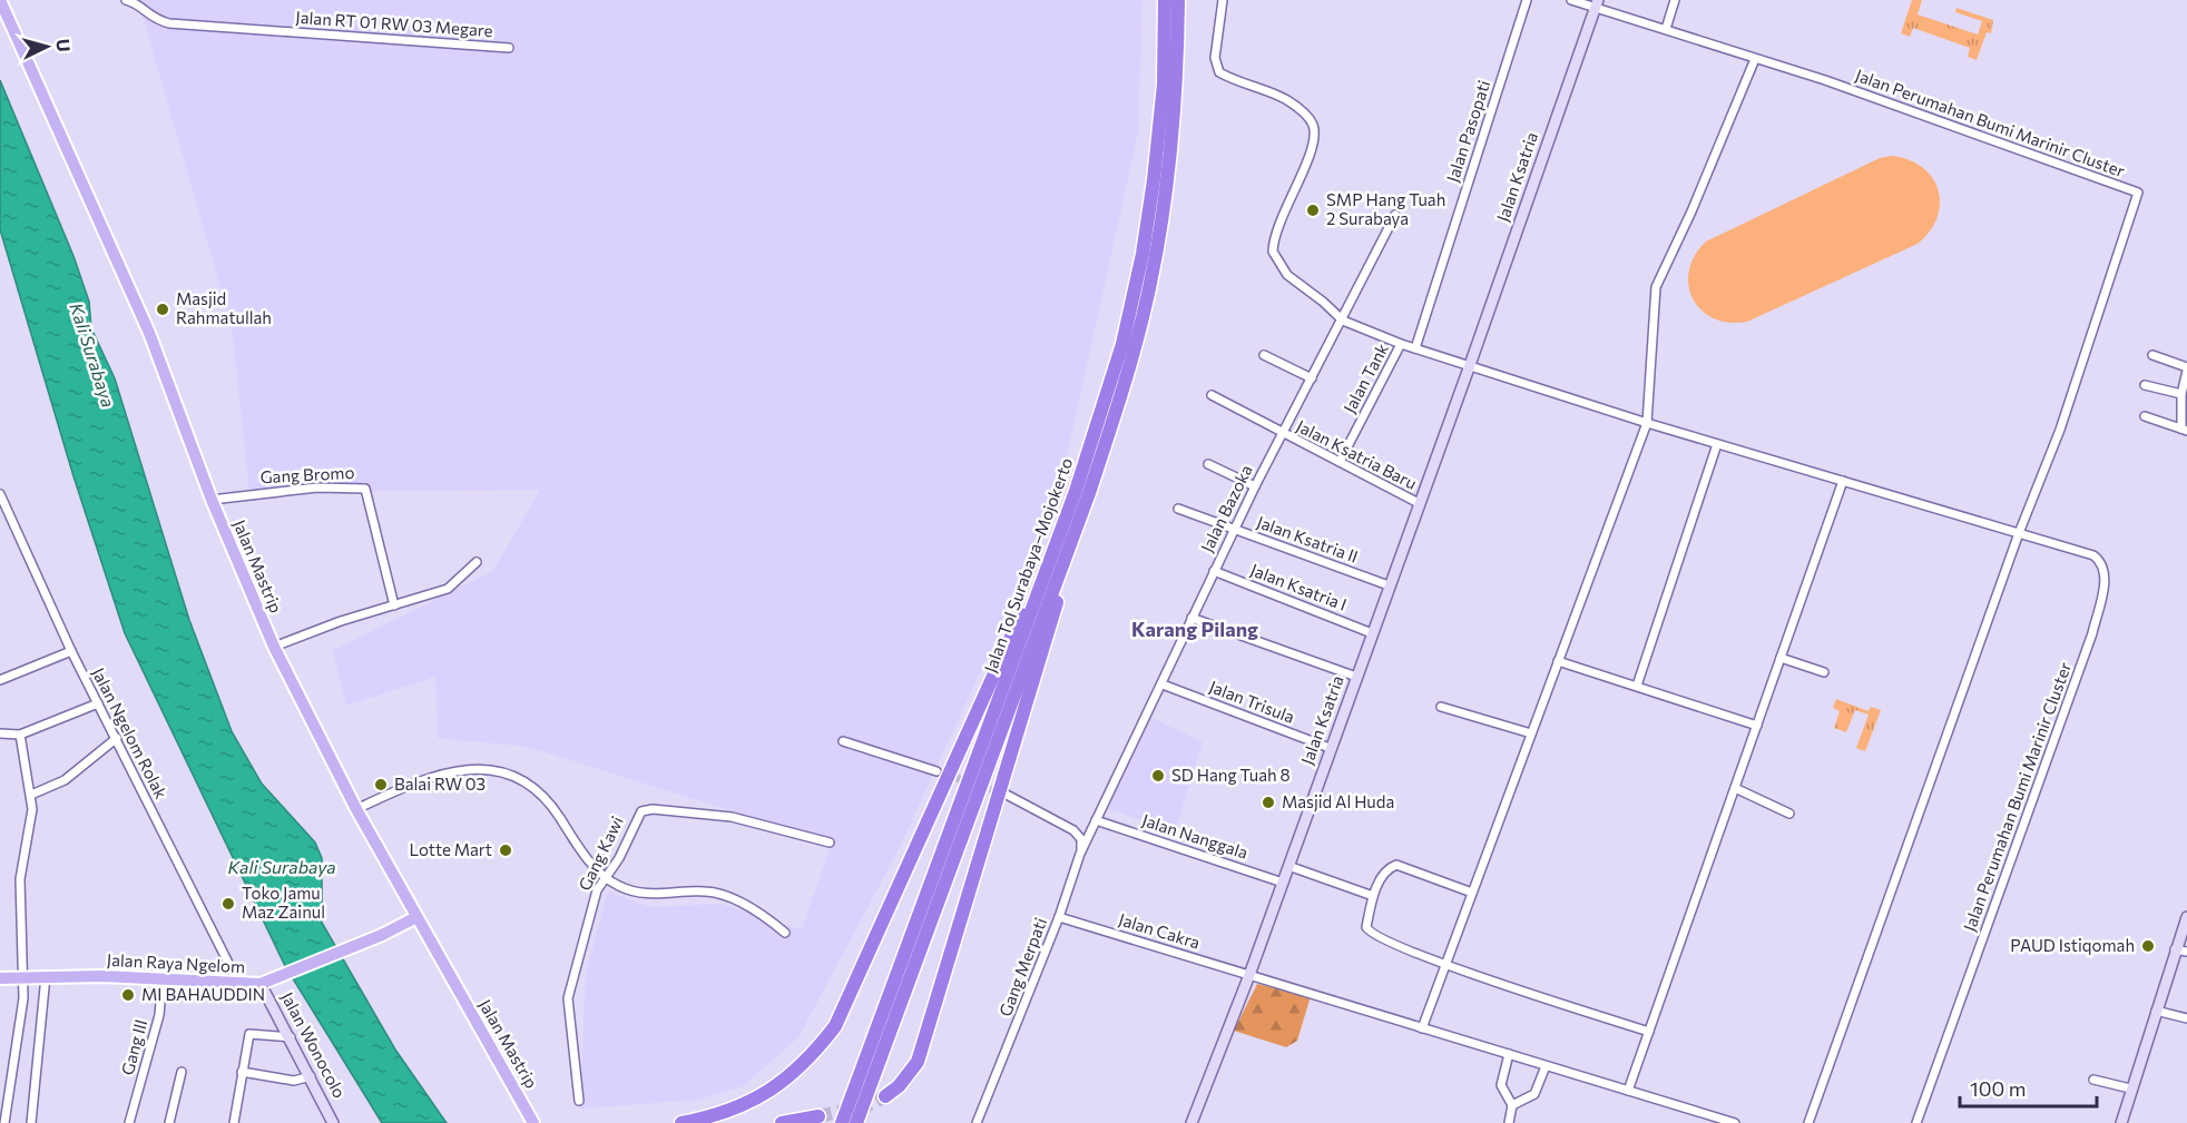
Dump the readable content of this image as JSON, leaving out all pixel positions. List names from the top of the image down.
{
  "streets": {
    "highway": ["Jalan Tol Surabaya–Mojokerto"],
    "main road": ["Jalan Mastrip", "Jalan Raya Ngelom"],
    "street": [
      "Jalan RT 01 RW 03 Megare",
      "Jalan Perumahan Bumi Marinir Cluster",
      "Jalan Pasopati",
      "Jalan Ksatria",
      "Jalan Tank",
      "Jalan Ksatria Baru",
      "Gang Bromo",
      "Jalan Bazoka",
      "Jalan Ksatria II",
      "Jalan Ksatria I",
      "Jalan Trisula",
      "Jalan Ngelom Rolak",
      "Jalan Nanggala",
      "Gang Kawi",
      "Jalan Cakra",
      "Gang Merpati",
      "Jalan Wonocolo",
      "Gang III"
    ]
  },
  "crossings": [
    ["Jalan Perumahan Bumi Marinir Cluster", "Jalan Ksatria"],
    ["Jalan Ksatria", "Jalan Ksatria Baru"],
    ["Jalan Ksatria", "Jalan Ksatria II"],
    ["Jalan Ksatria", "Jalan Ksatria I"],
    ["Jalan Ksatria", "Jalan Trisula"],
    ["Jalan Ksatria", "Jalan Nanggala"],
    ["Jalan Ksatria", "Jalan Cakra"],
    ["Jalan Tank", "Jalan Ksatria Baru"],
    ["Jalan Ksatria Baru", "Jalan Bazoka"],
    ["Gang Bromo", "Jalan Mastrip"],
    ["Jalan Bazoka", "Jalan Ksatria II"],
    ["Jalan Bazoka", "Jalan Ksatria I"],
    ["Jalan Bazoka", "Jalan Trisula"],
    ["Jalan Bazoka", "Jalan Nanggala"],
    ["Jalan Bazoka", "Gang Merpati"],
    ["Jalan Mastrip", "Jalan Raya Ngelom"],
    ["Jalan Ngelom Rolak", "Jalan Raya Ngelom"],
    ["Jalan Nanggala", "Gang Merpati"],
    ["Jalan Cakra", "Gang Merpati"],
    ["Jalan Raya Ngelom", "Jalan Wonocolo"],
    ["Jalan Raya Ngelom", "Gang III"]
  ],
  "districts": ["Karang Pilang"],
  "water": ["Kali Surabaya"],
  "places": [
    "SMP Hang Tuah 2 Surabaya",
    "Masjid Rahmatullah",
    "SD Hang Tuah 8",
    "Balai RW 03",
    "Masjid Al Huda",
    "Lotte Mart",
    "Toko Jamu Maz Zainul",
    "PAUD Istiqomah",
    "MI BAHAUDDIN"
  ],
  "scale_bar": "100 m",
  "north": "right"
}
